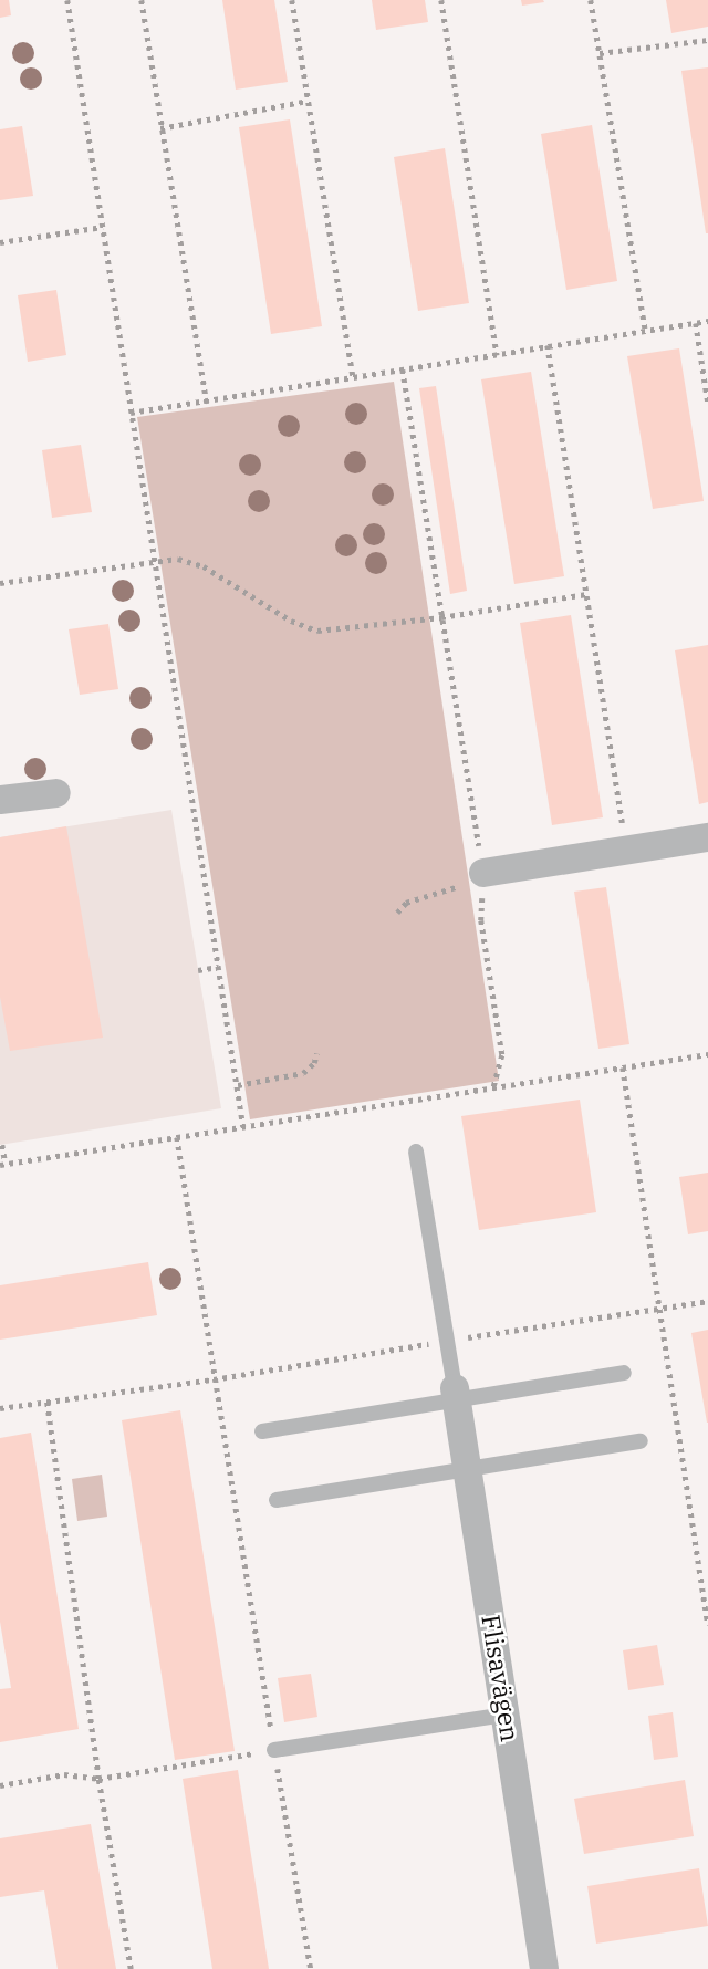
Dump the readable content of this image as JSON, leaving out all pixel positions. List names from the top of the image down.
{
  "streets": {
    "street": ["Flisavägen"]
  }
}
